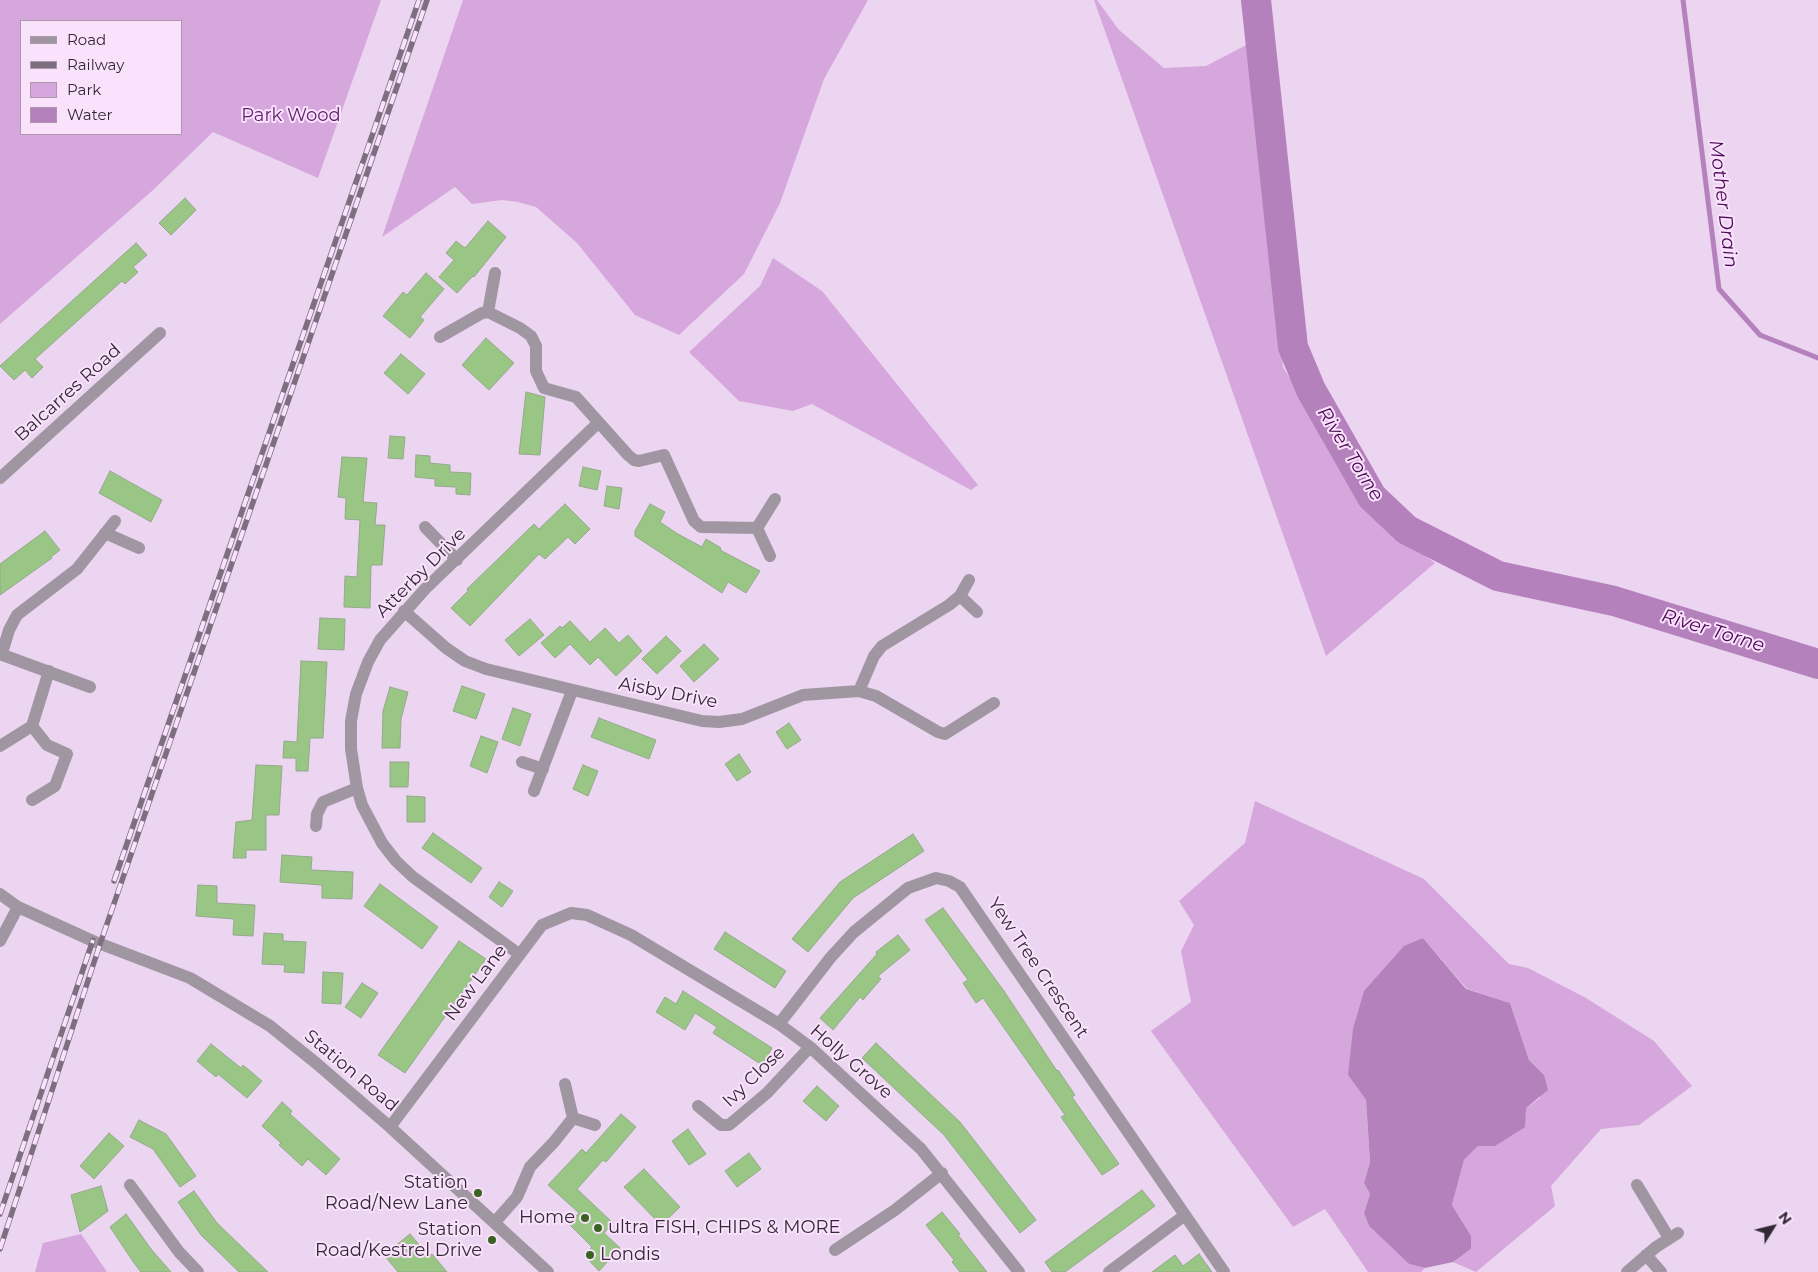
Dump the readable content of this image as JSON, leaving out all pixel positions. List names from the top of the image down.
{
  "streets": {
    "street": [
      "Balcarres Road",
      "Atterby Drive",
      "Aisby Drive",
      "Yew Tree Crescent",
      "New Lane",
      "Holly Grove",
      "Station Road",
      "Ivy Close"
    ]
  },
  "crossings": [
    ["Atterby Drive", "Aisby Drive"],
    ["Atterby Drive", "New Lane"],
    ["Yew Tree Crescent", "Holly Grove"],
    ["New Lane", "Holly Grove"],
    ["New Lane", "Station Road"],
    ["Holly Grove", "Ivy Close"]
  ],
  "water": ["Mother Drain", "River Torne"],
  "parks": ["Park Wood"],
  "places": [
    "Station Road/New Lane",
    "Home",
    "ultra FISH, CHIPS & MORE",
    "Station Road/Kestrel Drive",
    "Londis"
  ],
  "legend": [
    "Road",
    "Railway",
    "Park",
    "Water"
  ],
  "north": "top right"
}
